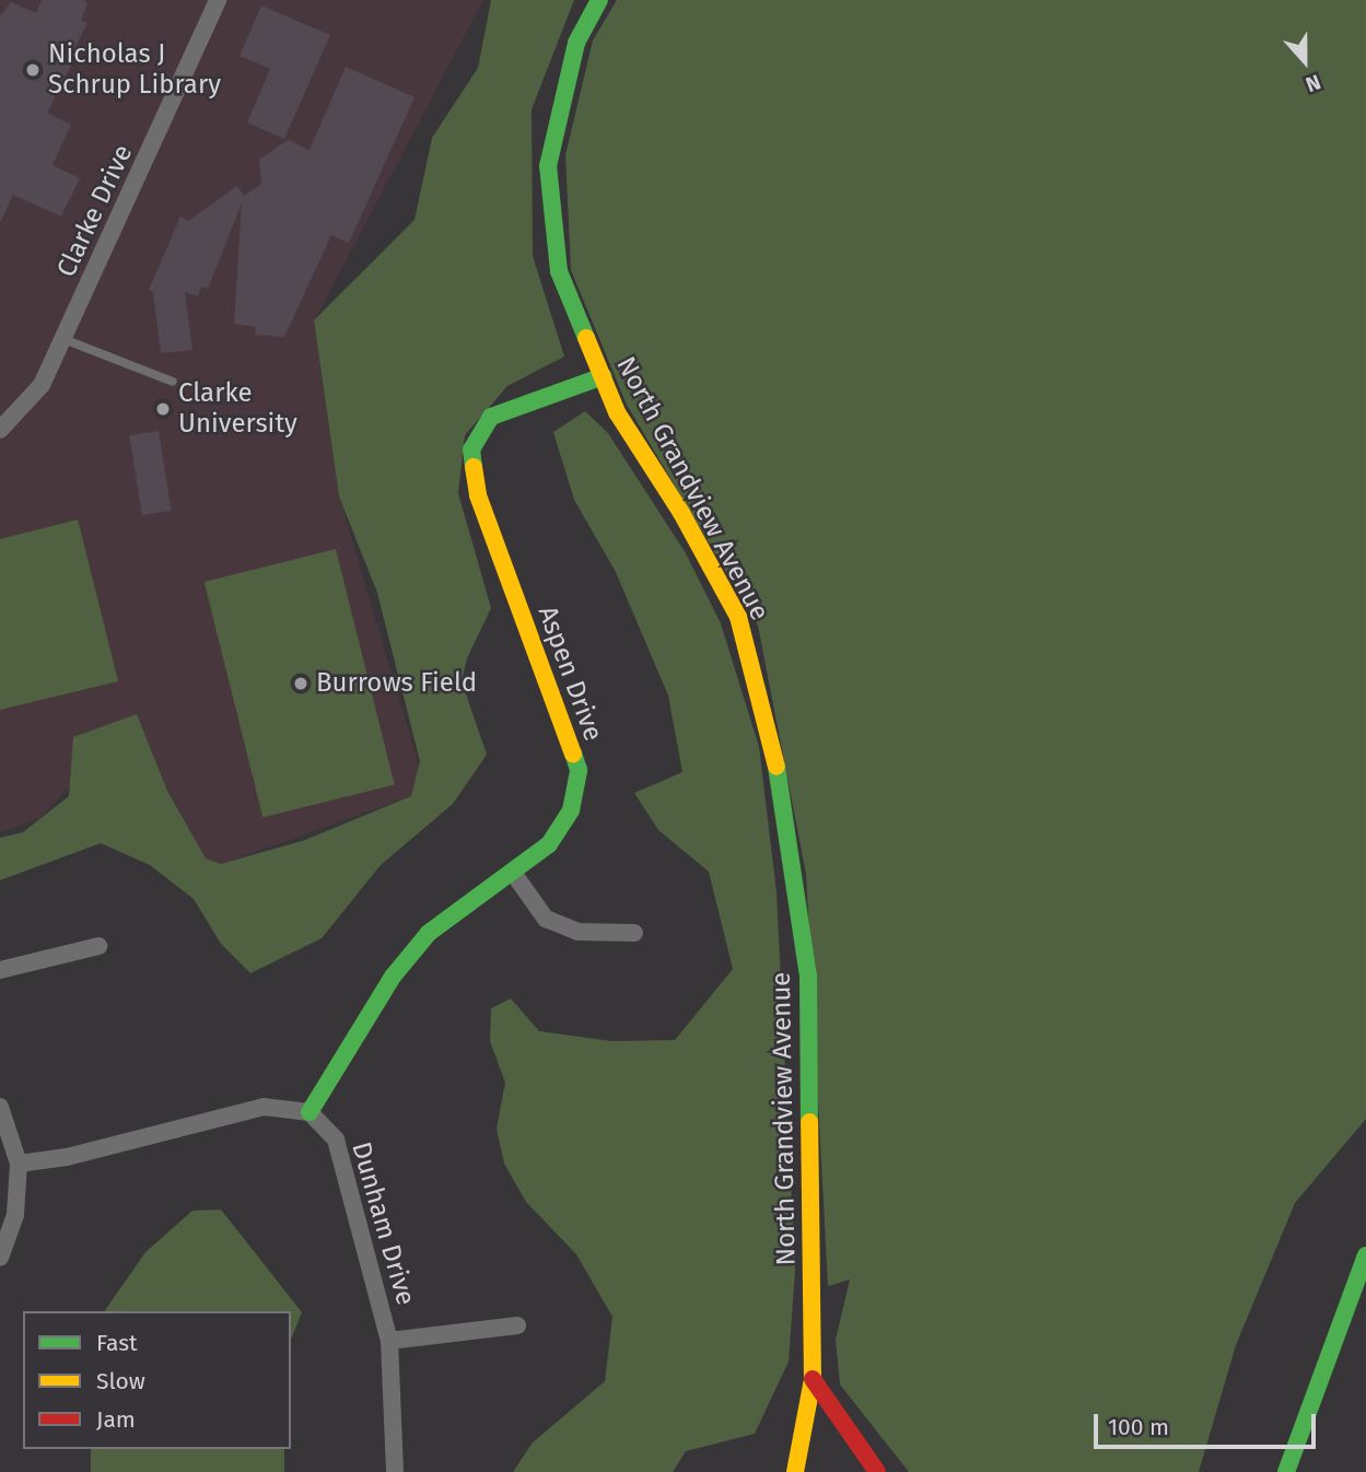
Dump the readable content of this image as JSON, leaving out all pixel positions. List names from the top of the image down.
{
  "streets": {
    "street": [
      "Clarke Drive",
      "North Grandview Avenue",
      "Aspen Drive",
      "Dunham Drive"
    ]
  },
  "crossings": [
    ["North Grandview Avenue", "Aspen Drive"],
    ["Aspen Drive", "Dunham Drive"]
  ],
  "places": ["Nicholas J Schrup Library", "Clarke University", "Burrows Field"],
  "legend": ["Fast", "Slow", "Jam"],
  "scale_bar": "100 m",
  "north": "bottom"
}
